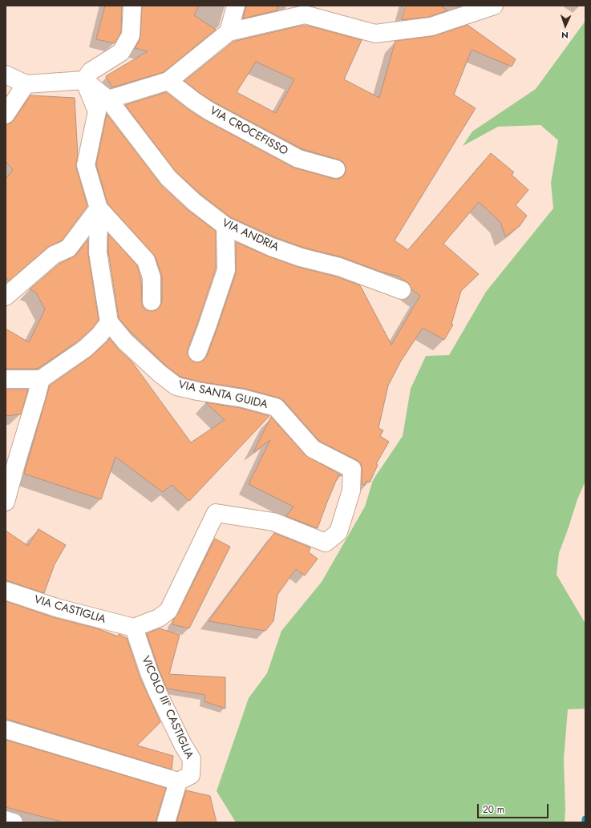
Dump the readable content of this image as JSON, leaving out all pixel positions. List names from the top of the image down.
{
  "streets": {
    "street": [
      "VIA CROCEFISSO",
      "VIA ANDRIA",
      "VIA SANTA GUIDA",
      "VIA CASTIGLIA",
      "VICOLO III° CASTIGLIA"
    ]
  },
  "crossings": [
    ["VIA SANTA GUIDA", "VIA CASTIGLIA"],
    ["VIA SANTA GUIDA", "VICOLO III° CASTIGLIA"],
    ["VIA CASTIGLIA", "VICOLO III° CASTIGLIA"]
  ],
  "scale_bar": "20 m",
  "north": "bottom"
}
